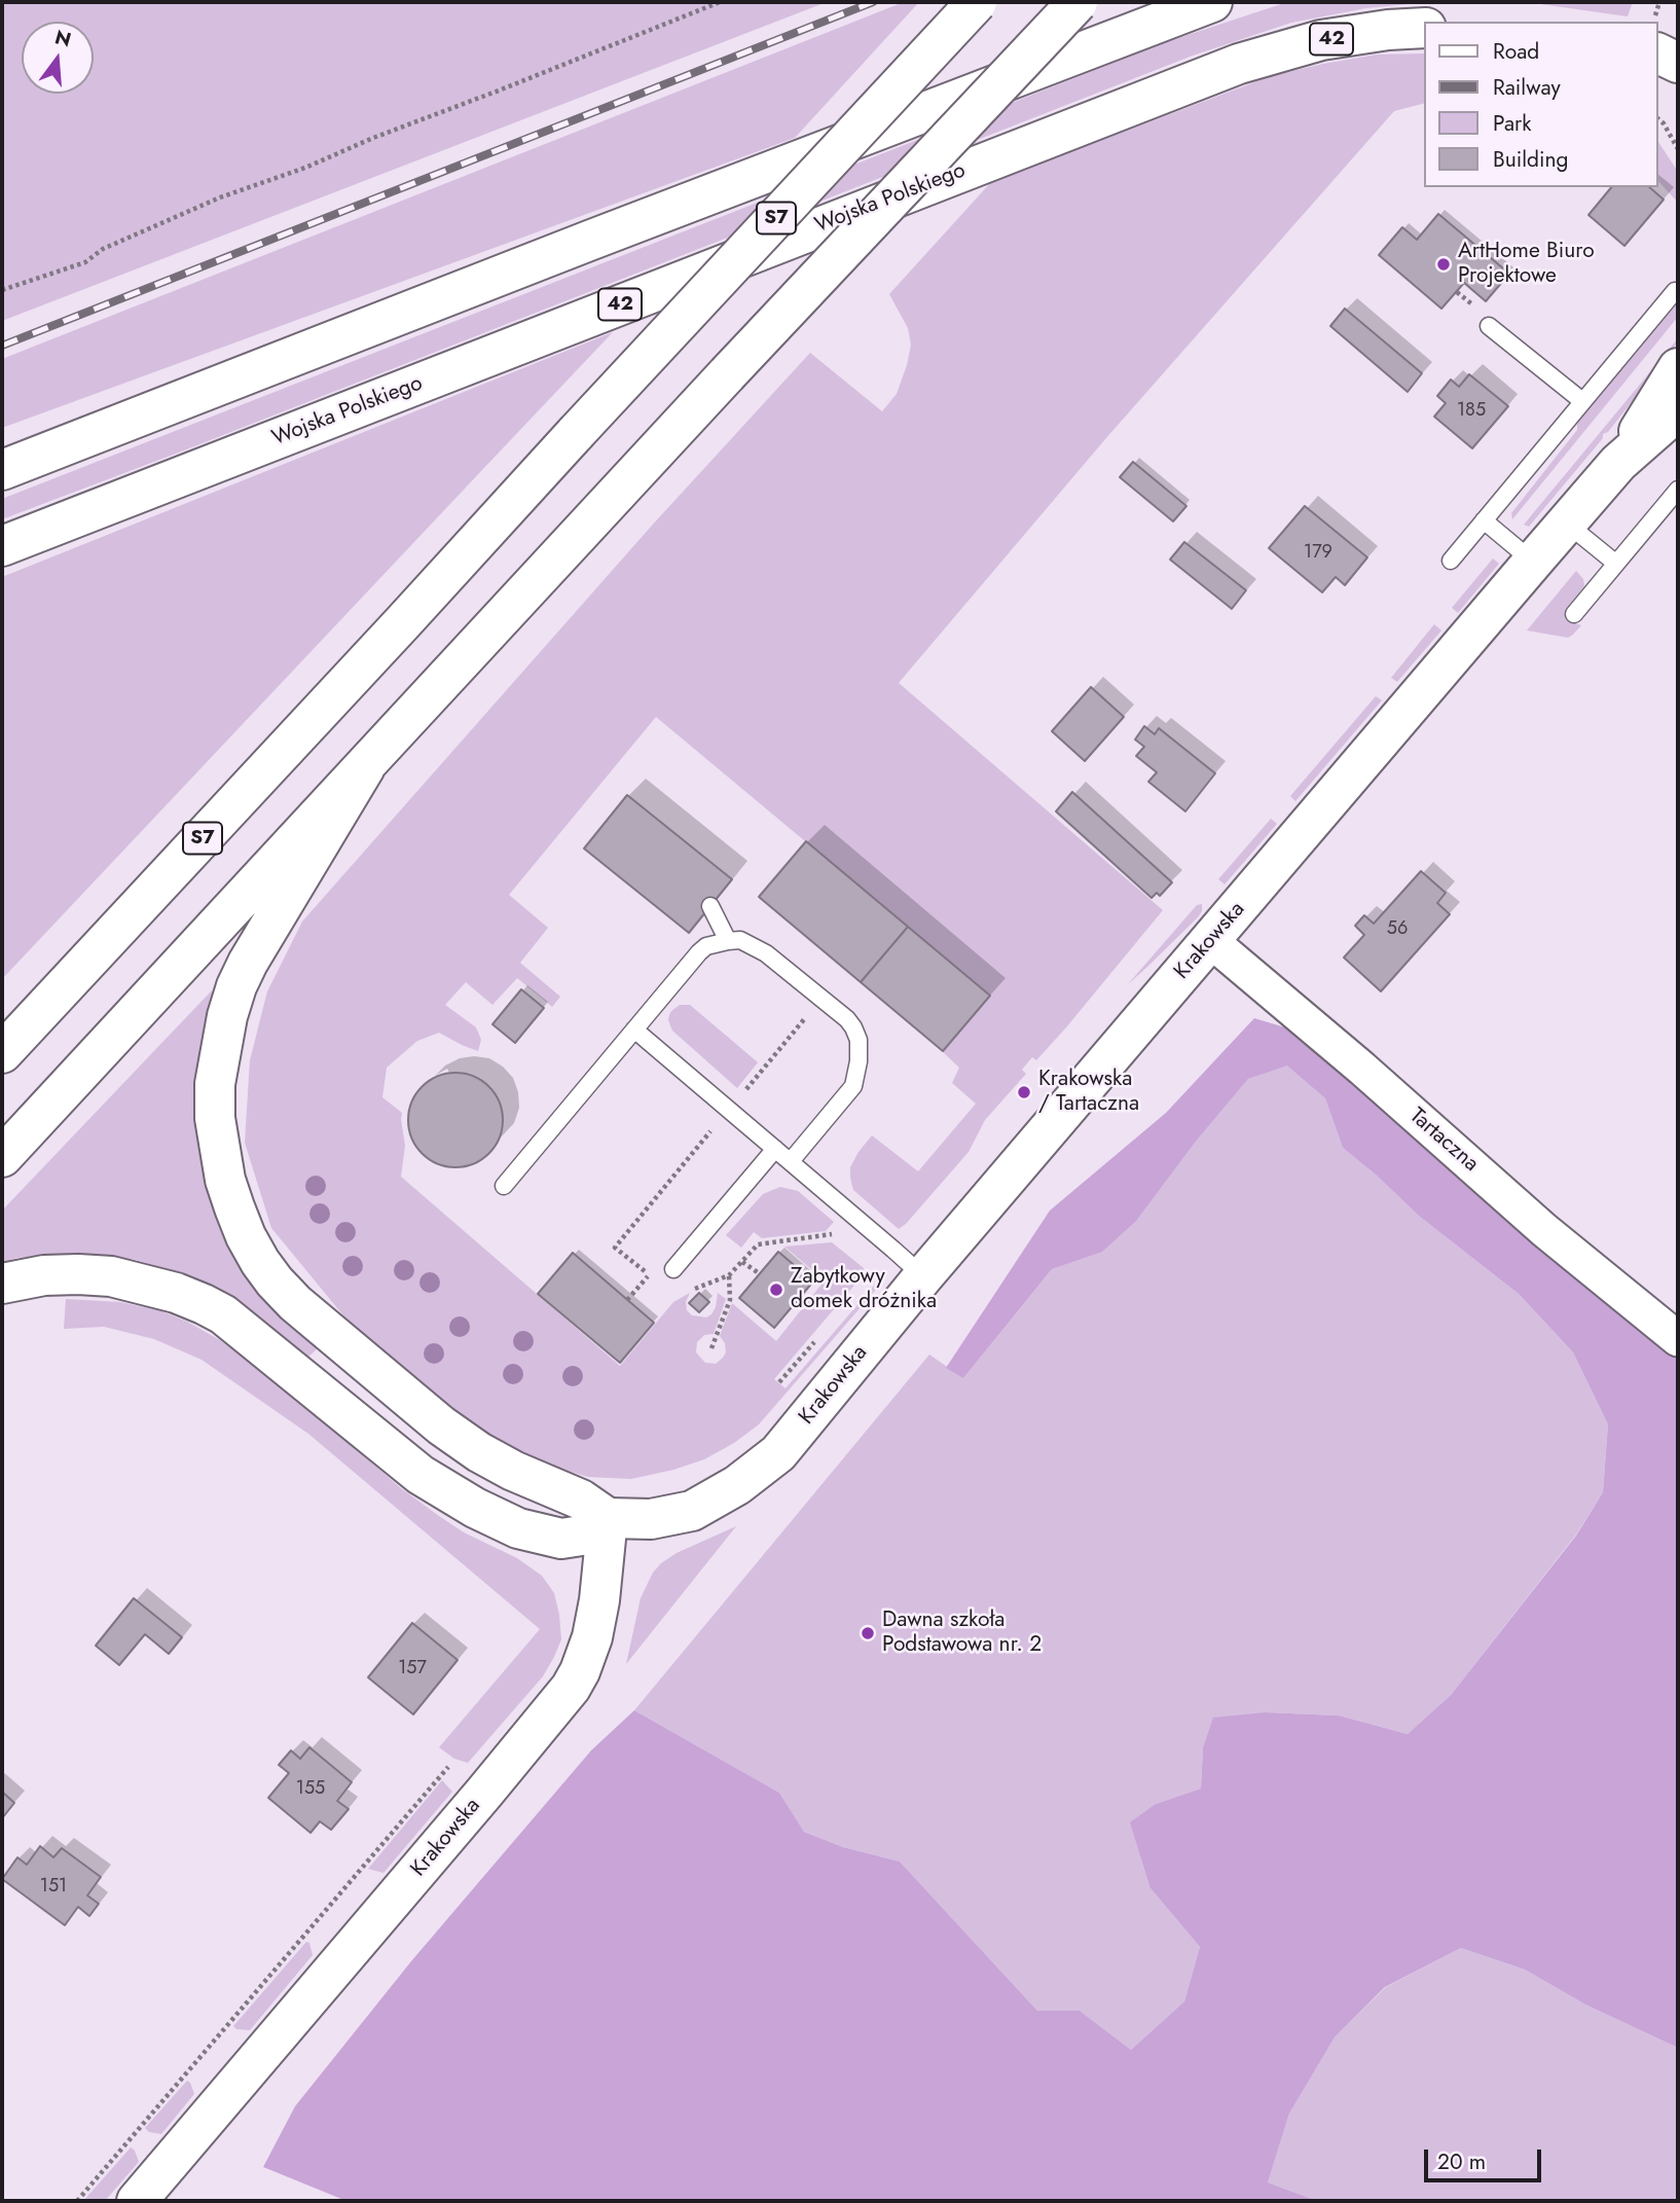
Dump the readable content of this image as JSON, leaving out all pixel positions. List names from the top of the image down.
{
  "streets": {
    "main road": [
      "42",
      "Wojska Polskiego",
      "S7",
      "Krakowska"
    ],
    "street": ["Tartaczna"]
  },
  "crossings": [
    ["Krakowska", "Tartaczna"]
  ],
  "places": [
    "ArtHome Biuro Projektowe",
    "Krakowska / Tartaczna",
    "Zabytkowy domek dróżnika",
    "Dawna szkoła Podstawowa nr. 2"
  ],
  "house_numbers": [
    "185",
    "179",
    "56",
    "157",
    "155",
    "151"
  ],
  "legend": [
    "Road",
    "Railway",
    "Park",
    "Building"
  ],
  "scale_bar": "20 m",
  "north": "top"
}
